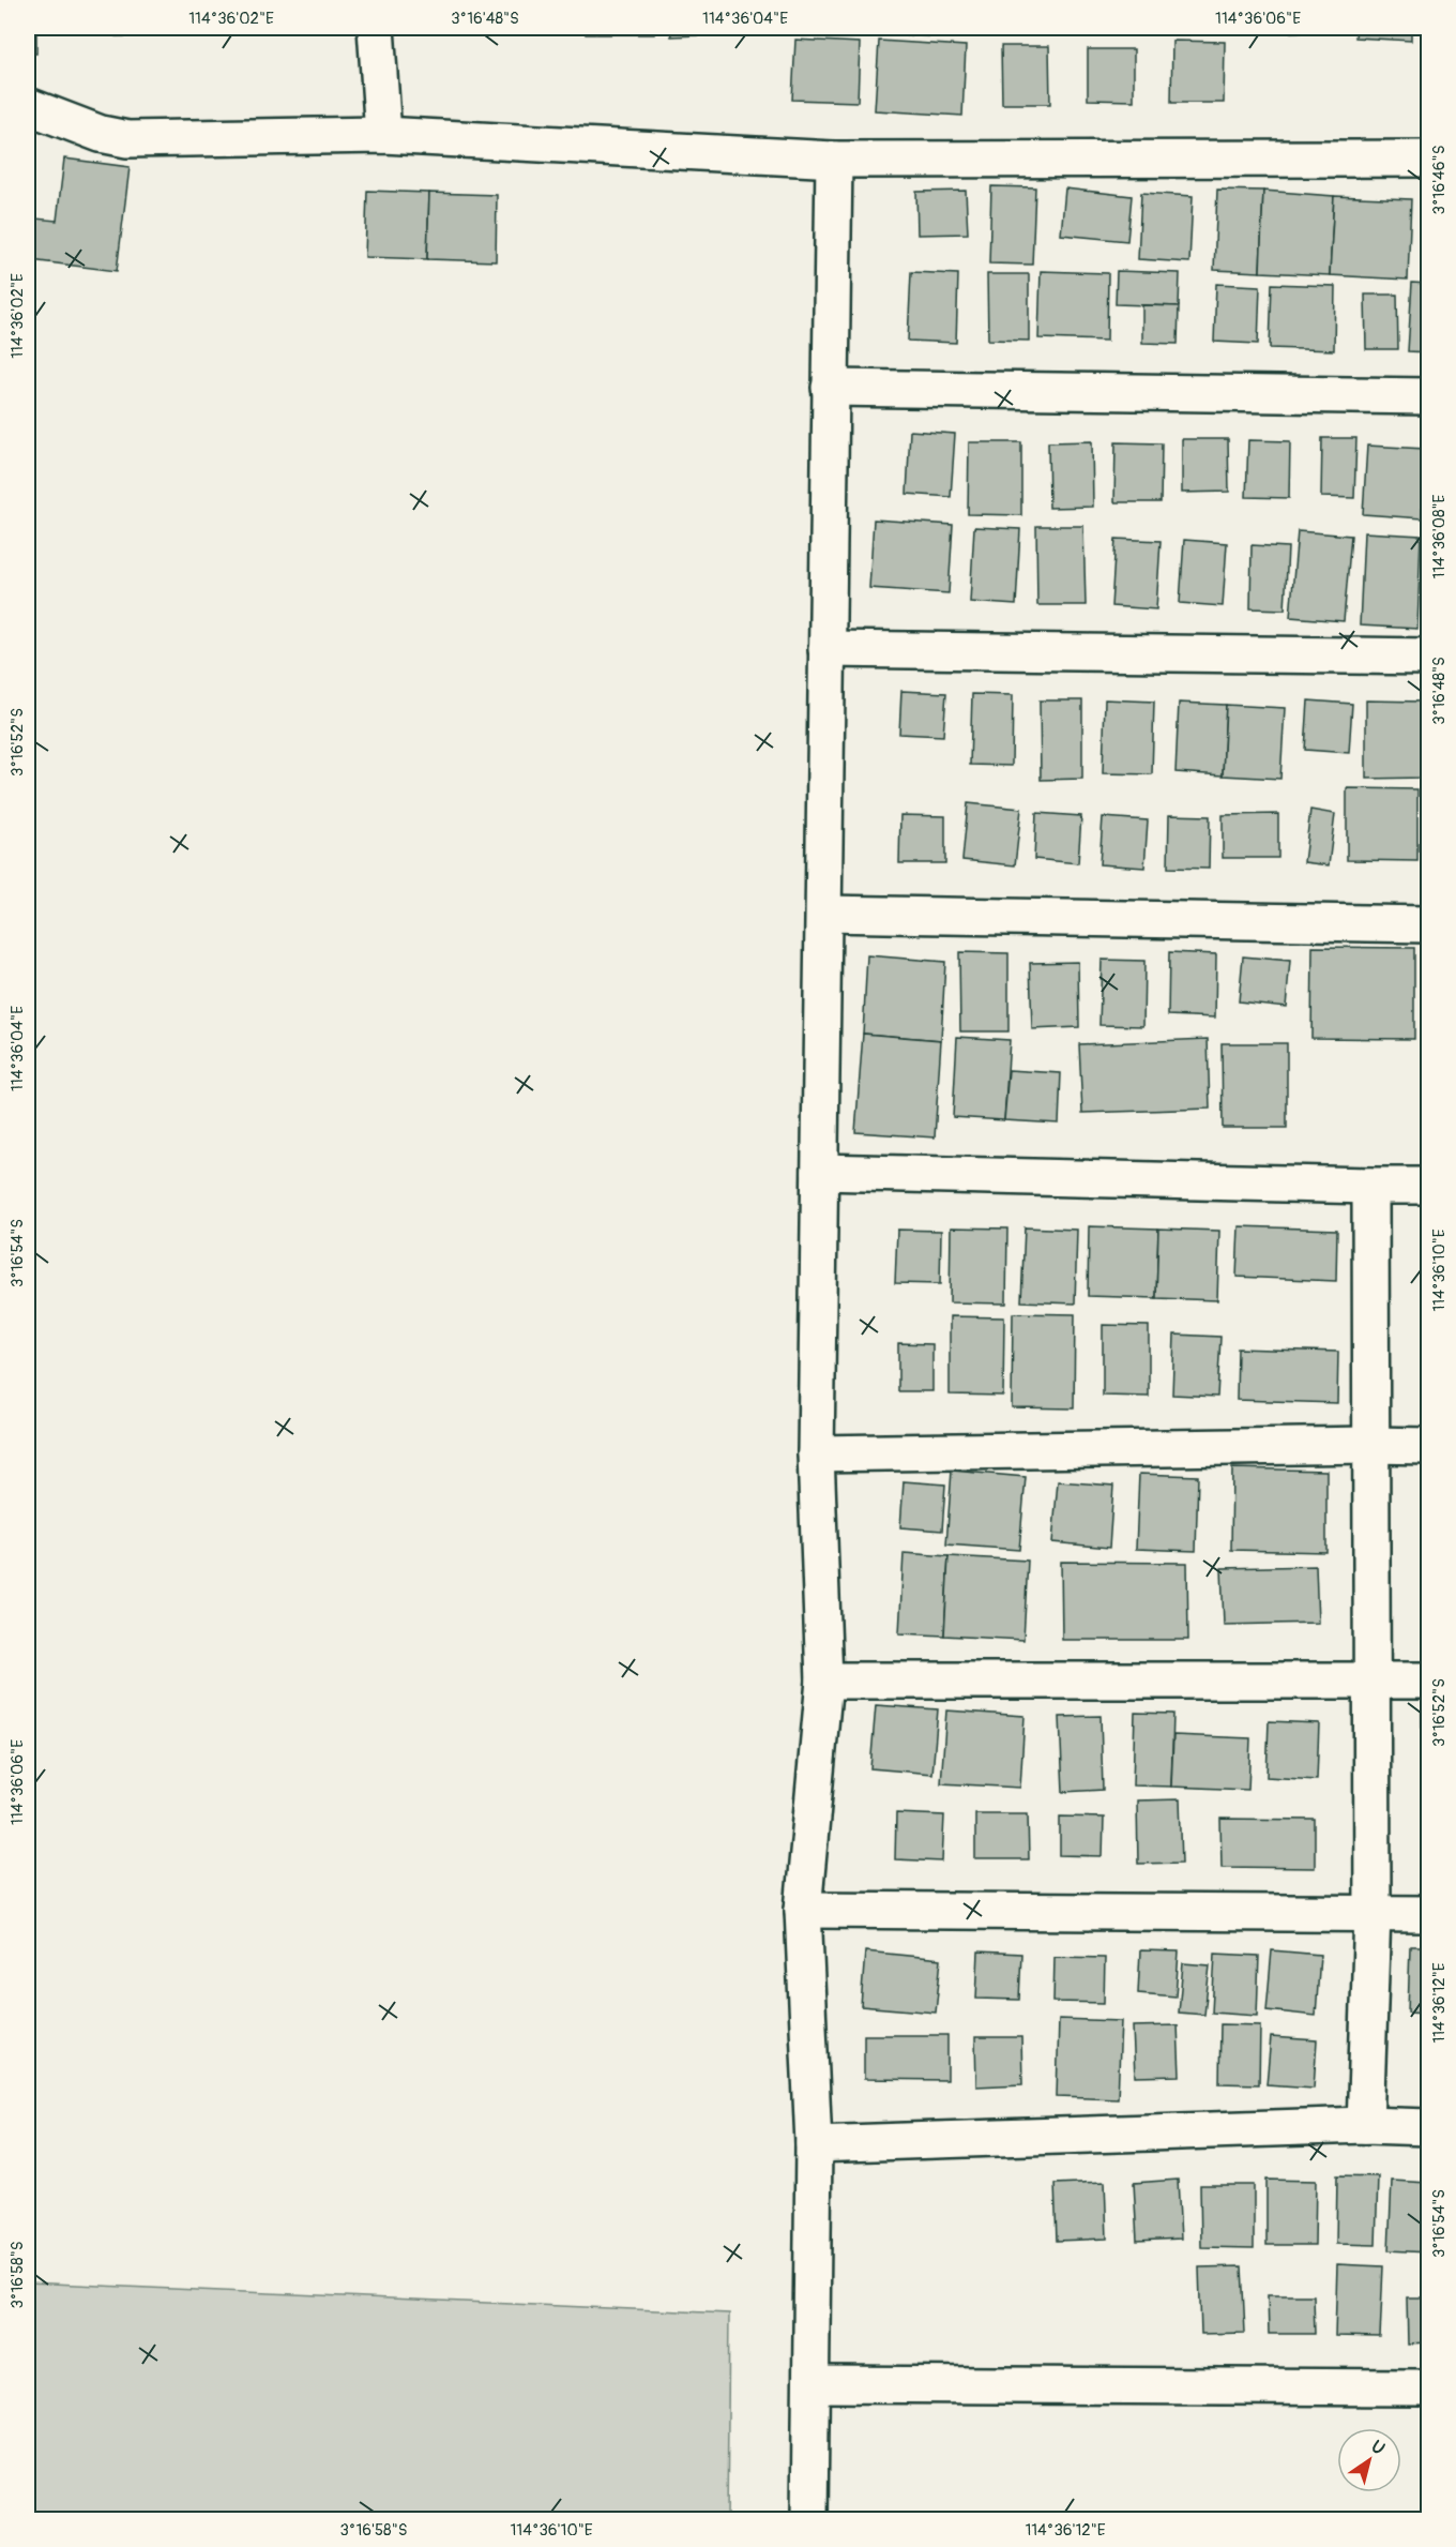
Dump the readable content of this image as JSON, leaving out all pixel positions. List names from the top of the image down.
{
  "north": "top right",
  "coordinates": [
    "114°36'02\"E",
    "3°16'48\"S",
    "114°36'04\"E",
    "114°36'06\"E",
    "3°16'46\"S",
    "114°36'08\"E",
    "3°16'52\"S",
    "3°16'54\"S",
    "114°36'10\"E",
    "114°36'12\"E",
    "3°16'58\"S"
  ]
}
